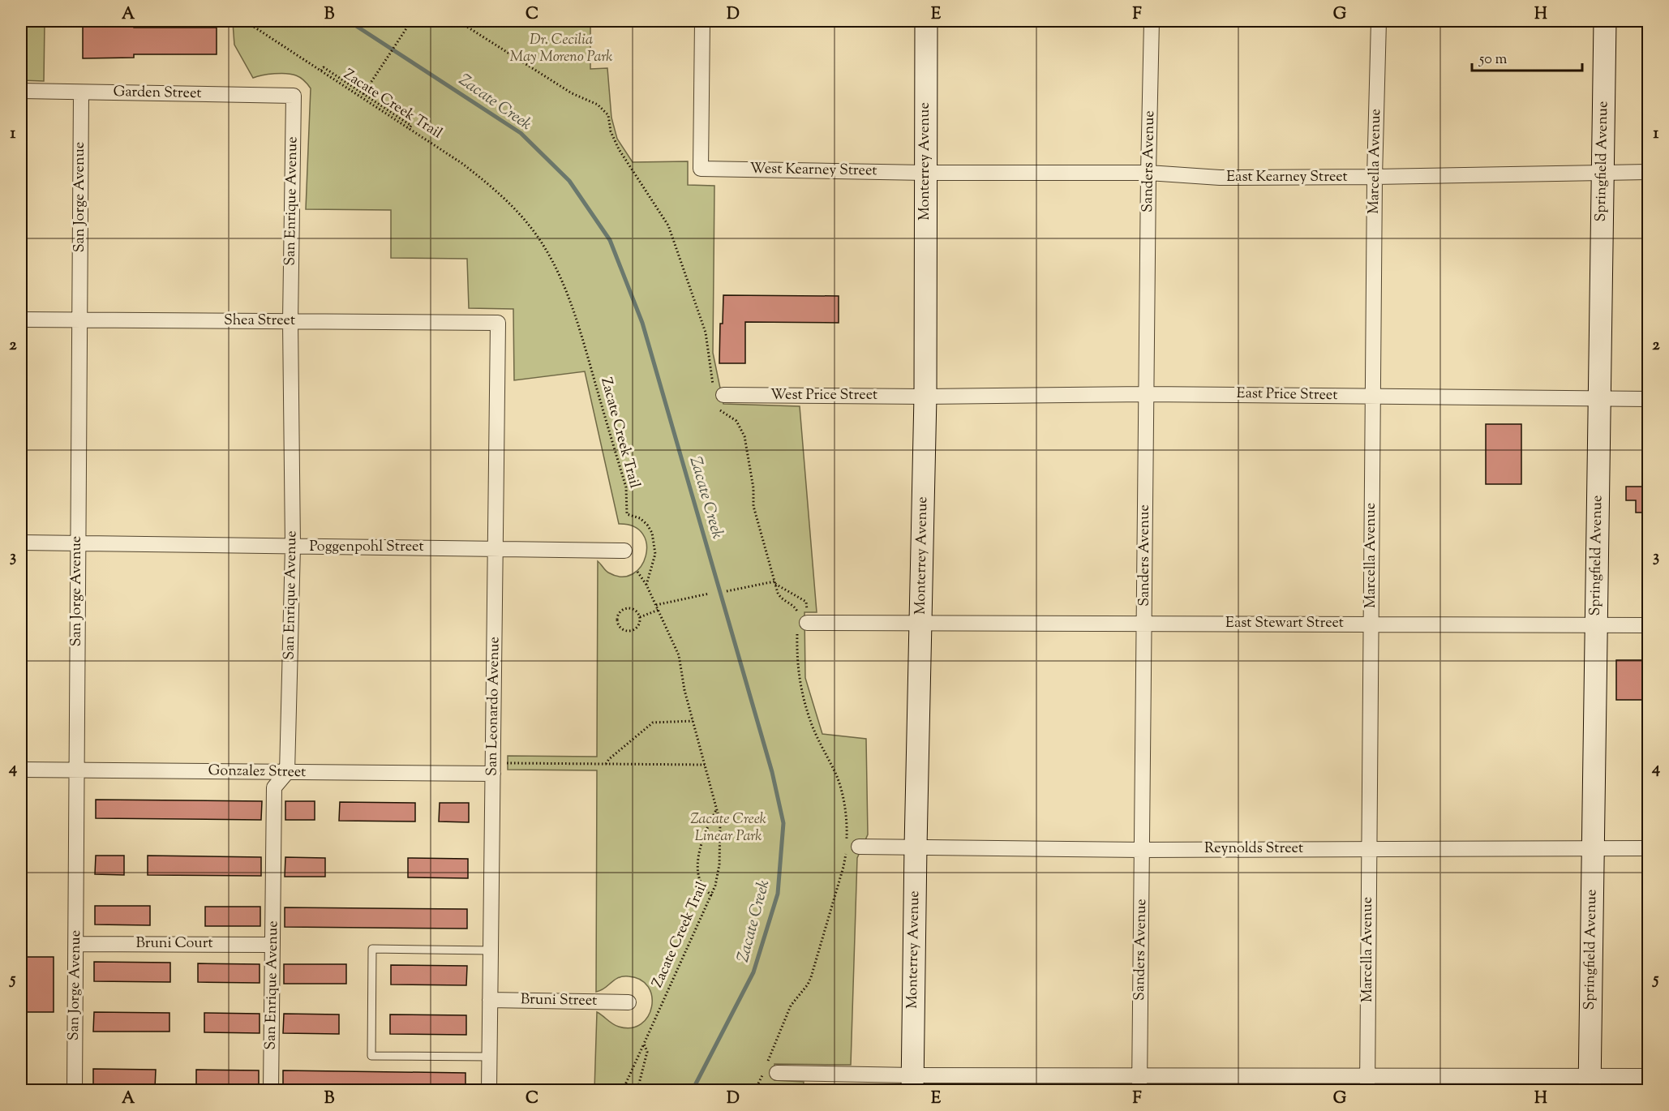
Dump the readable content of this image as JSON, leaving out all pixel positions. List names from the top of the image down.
{
  "streets": {
    "street": [
      "Garden Street",
      "Monterrey Avenue",
      "Sanders Avenue",
      "Marcella Avenue",
      "Springfield Avenue",
      "West Kearney Street",
      "East Kearney Street",
      "San Jorge Avenue",
      "San Enrique Avenue",
      "Shea Street",
      "East Price Street",
      "West Price Street",
      "Poggenpohl Street",
      "East Stewart Street",
      "San Leonardo Avenue",
      "Gonzalez Street",
      "Reynolds Street",
      "Bruni Court",
      "Bruni Street"
    ],
    "path": ["Zacate Creek Trail"]
  },
  "crossings": [
    ["Garden Street", "San Jorge Avenue"],
    ["Garden Street", "San Enrique Avenue"],
    ["Monterrey Avenue", "West Kearney Street"],
    ["Monterrey Avenue", "East Kearney Street"],
    ["Monterrey Avenue", "East Price Street"],
    ["Monterrey Avenue", "West Price Street"],
    ["Monterrey Avenue", "East Stewart Street"],
    ["Monterrey Avenue", "Reynolds Street"],
    ["Sanders Avenue", "East Kearney Street"],
    ["Sanders Avenue", "East Price Street"],
    ["Sanders Avenue", "East Stewart Street"],
    ["Sanders Avenue", "Reynolds Street"],
    ["Marcella Avenue", "East Kearney Street"],
    ["Marcella Avenue", "East Price Street"],
    ["Marcella Avenue", "East Stewart Street"],
    ["Marcella Avenue", "Reynolds Street"],
    ["Springfield Avenue", "East Kearney Street"],
    ["Springfield Avenue", "East Price Street"],
    ["Springfield Avenue", "East Stewart Street"],
    ["Springfield Avenue", "Reynolds Street"],
    ["West Kearney Street", "East Kearney Street"],
    ["San Jorge Avenue", "Shea Street"],
    ["San Jorge Avenue", "Poggenpohl Street"],
    ["San Jorge Avenue", "Gonzalez Street"],
    ["San Jorge Avenue", "Bruni Court"],
    ["San Enrique Avenue", "Shea Street"],
    ["San Enrique Avenue", "Poggenpohl Street"],
    ["San Enrique Avenue", "Gonzalez Street"],
    ["San Enrique Avenue", "Bruni Court"],
    ["Shea Street", "San Leonardo Avenue"],
    ["East Price Street", "West Price Street"],
    ["Poggenpohl Street", "San Leonardo Avenue"],
    ["San Leonardo Avenue", "Gonzalez Street"],
    ["San Leonardo Avenue", "Bruni Street"]
  ],
  "water": ["Zacate Creek"],
  "parks": ["Dr. Cecilia May Moreno Park", "Zacate Creek Linear Park"],
  "scale_bar": "50 m",
  "grid": {
    "columns": [
      "A",
      "B",
      "C",
      "D",
      "E",
      "F",
      "G",
      "H"
    ],
    "rows": [
      "1",
      "2",
      "3",
      "4",
      "5"
    ]
  }
}
